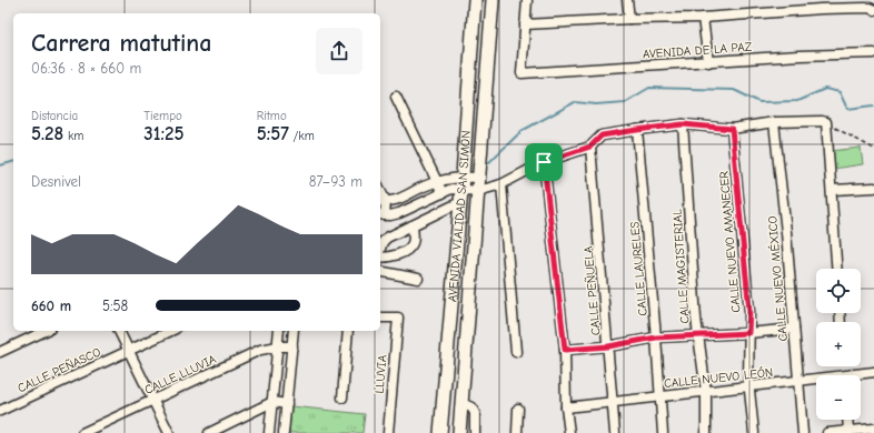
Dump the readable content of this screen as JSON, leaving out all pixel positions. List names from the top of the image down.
{
  "streets": {
    "main road": ["AVENIDA VIALIDAD SAN SIMÓN"],
    "street": [
      "AVENIDA DE LA PAZ",
      "CALLE NUEVO AMANECER",
      "CALLE MAGISTERIAL",
      "CALLE LAURELES",
      "CALLE NUEVO MÉXICO",
      "CALLE PEÑUELA",
      "CALLE PEÑASCO",
      "CALLE LLUVIA",
      "LLUVIA",
      "CALLE NUEVO LEÓN"
    ]
  },
  "crossings": [
    ["CALLE NUEVO AMANECER", "CALLE NUEVO LEÓN"],
    ["CALLE MAGISTERIAL", "CALLE NUEVO LEÓN"],
    ["CALLE LAURELES", "CALLE NUEVO LEÓN"],
    ["CALLE NUEVO MÉXICO", "CALLE NUEVO LEÓN"],
    ["CALLE PEÑUELA", "CALLE NUEVO LEÓN"]
  ],
  "page": {
    "heading": ["Carrera matutina", "06:36 · 8 × 660 m"],
    "stats": [
      ["Distancia", "5.28 km"],
      ["Tiempo", "31:25"],
      ["Ritmo", "5:57 /km"]
    ],
    "chart": ["Desnivel", "87–93 m"],
    "map_buttons": ["+", "−"],
    "list": [
      {
        "name": "660 m",
        "note": "5:58"
      }
    ]
  }
}
